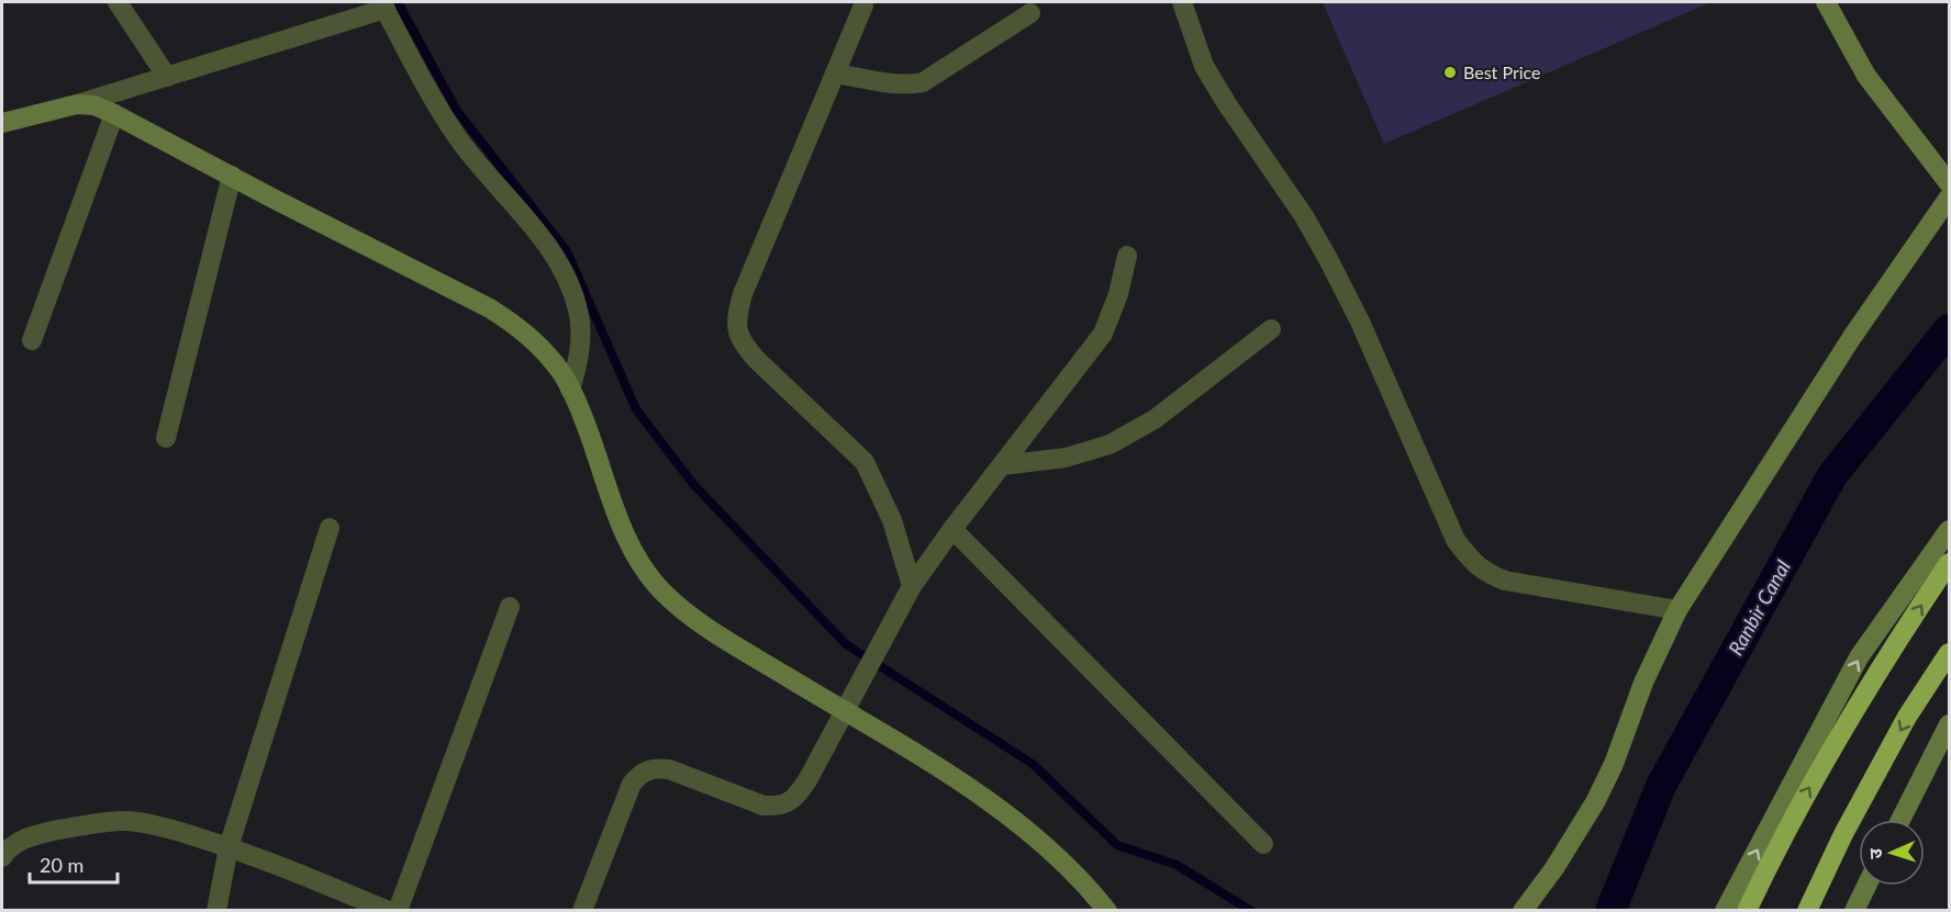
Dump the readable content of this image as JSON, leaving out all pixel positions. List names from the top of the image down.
{
  "water": ["Ranbir Canal"],
  "places": ["Best Price"],
  "scale_bar": "20 m",
  "north": "left"
}
